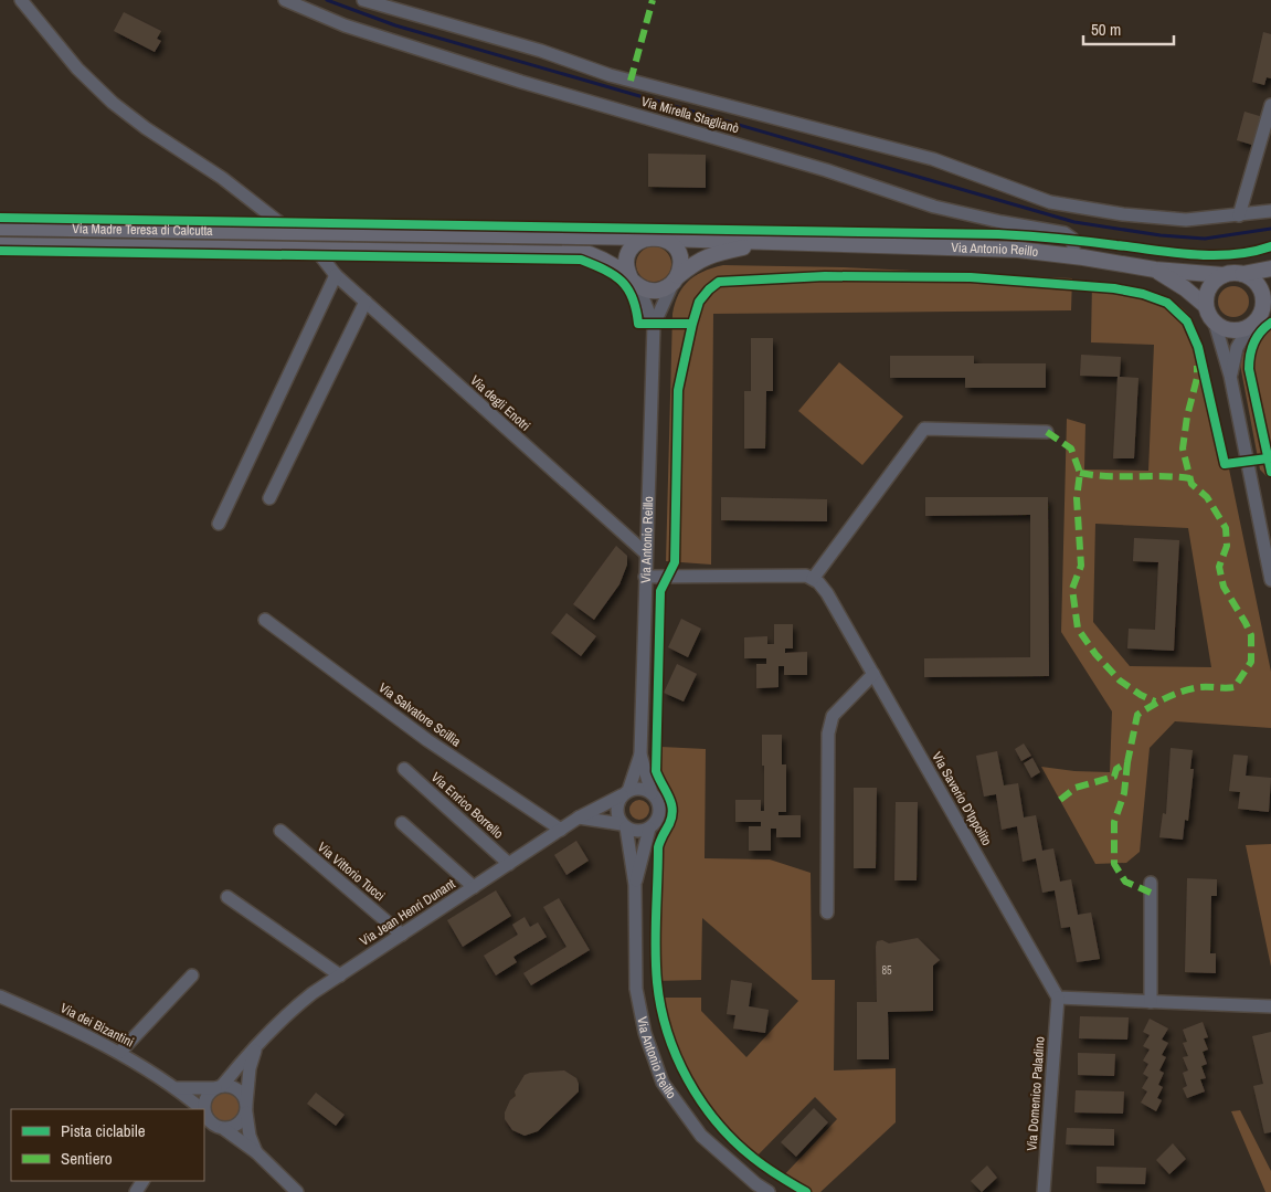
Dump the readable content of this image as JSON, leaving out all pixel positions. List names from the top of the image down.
{
  "streets": {
    "main road": ["Via Madre Teresa di Calcutta", "Via Antonio Reillo"],
    "street": [
      "Via Mirella Staglianò",
      "Via degli Enotri",
      "Via Salvatore Scillìa",
      "Via Saverio D'Ippolito",
      "Via Enrico Borrello",
      "Via Vittorio Tucci",
      "Via Jean Henri Dunant",
      "Via dei Bizantini",
      "Via Domenico Paladino"
    ]
  },
  "crossings": [
    ["Via Mirella Staglianò", "Via Antonio Reillo"],
    ["Via Madre Teresa di Calcutta", "Via Antonio Reillo"],
    ["Via Madre Teresa di Calcutta", "Via degli Enotri"],
    ["Via Antonio Reillo", "Via degli Enotri"],
    ["Via Antonio Reillo", "Via Jean Henri Dunant"],
    ["Via Salvatore Scillìa", "Via Jean Henri Dunant"],
    ["Via Saverio D'Ippolito", "Via Domenico Paladino"],
    ["Via Enrico Borrello", "Via Jean Henri Dunant"],
    ["Via Vittorio Tucci", "Via Jean Henri Dunant"]
  ],
  "house_numbers": ["85"],
  "legend": ["Pista ciclabile", "Sentiero"],
  "scale_bar": "50 m"
}
